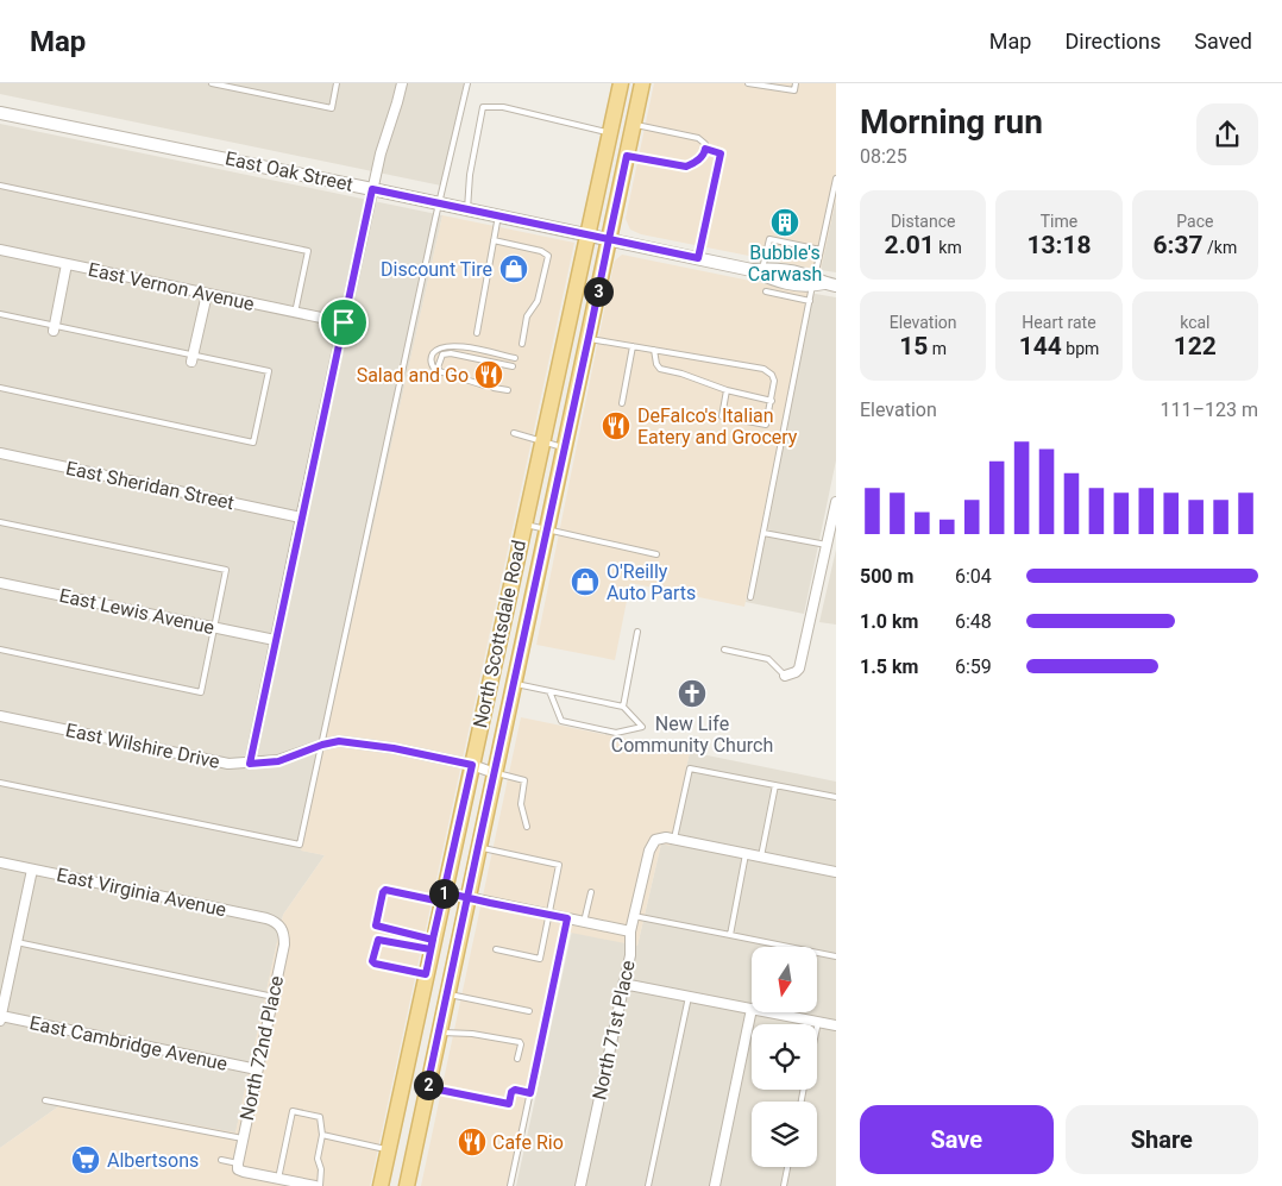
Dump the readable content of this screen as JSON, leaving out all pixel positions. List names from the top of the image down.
{
  "streets": {
    "main road": ["North Scottsdale Road"],
    "street": [
      "East Oak Street",
      "East Vernon Avenue",
      "East Sheridan Street",
      "East Lewis Avenue",
      "East Wilshire Drive",
      "East Virginia Avenue",
      "North 71st Place",
      "East Cambridge Avenue",
      "North 72nd Place"
    ]
  },
  "crossings": [
    ["East Oak Street", "North Scottsdale Road"],
    ["North Scottsdale Road", "East Wilshire Drive"],
    ["East Virginia Avenue", "North 72nd Place"],
    ["East Cambridge Avenue", "North 72nd Place"]
  ],
  "places": {
    "building": ["Bubble's Carwash"],
    "shop": ["Discount Tire", "O'Reilly Auto Parts"],
    "restaurant": ["Salad and Go", "DeFalco's Italian Eatery and Grocery", "Cafe Rio"],
    "church": ["New Life Community Church"],
    "supermarket": ["Albertsons"]
  },
  "north": "bottom",
  "page": {
    "header": "Map",
    "nav": ["Map", "Directions", "Saved"],
    "heading": ["Morning run", "08:25"],
    "stats": [
      ["Distance", "2.01 km"],
      ["Time", "13:18"],
      ["Pace", "6:37 /km"],
      ["Elevation", "15 m"],
      ["Heart rate", "144 bpm"],
      ["kcal", "122"]
    ],
    "pins": ["3", "1", "2"],
    "chart": ["Elevation", "111–123 m"],
    "list": [
      {
        "name": "500 m",
        "note": "6:04"
      },
      {
        "name": "1.0 km",
        "note": "6:48"
      },
      {
        "name": "1.5 km",
        "note": "6:59"
      }
    ],
    "buttons": ["Save", "Share"]
  }
}
